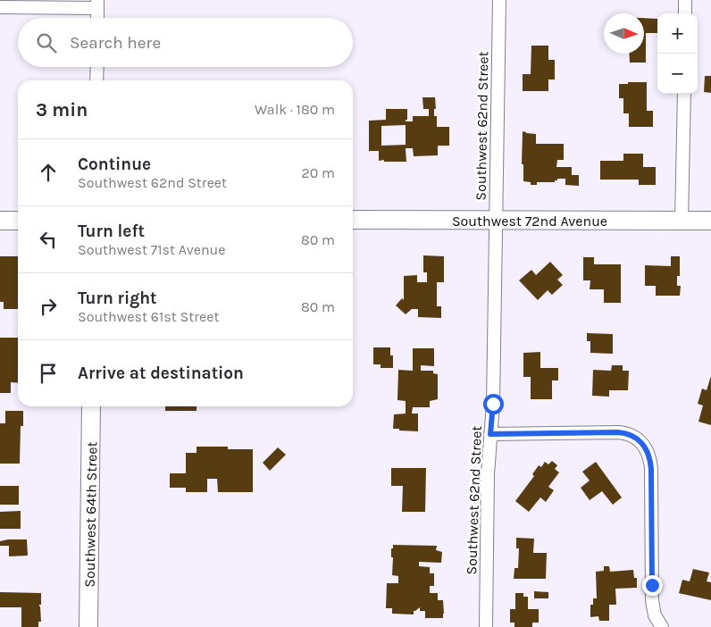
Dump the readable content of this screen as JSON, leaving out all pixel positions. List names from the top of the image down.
{
  "streets": {
    "street": ["Southwest 62nd Street", "Southwest 72nd Avenue", "Southwest 64th Street"]
  },
  "crossings": [
    ["Southwest 62nd Street", "Southwest 72nd Avenue"]
  ],
  "north": "right",
  "page": {
    "map_buttons": ["+", "−"],
    "search": "Search here",
    "heading": ["3 min", "Walk · 180 m"],
    "list": [
      ["Continue", "Southwest 62nd Street", "20 m"],
      ["Turn left", "Southwest 71st Avenue", "80 m"],
      ["Turn right", "Southwest 61st Street", "80 m"],
      "Arrive at destination"
    ]
  }
}
